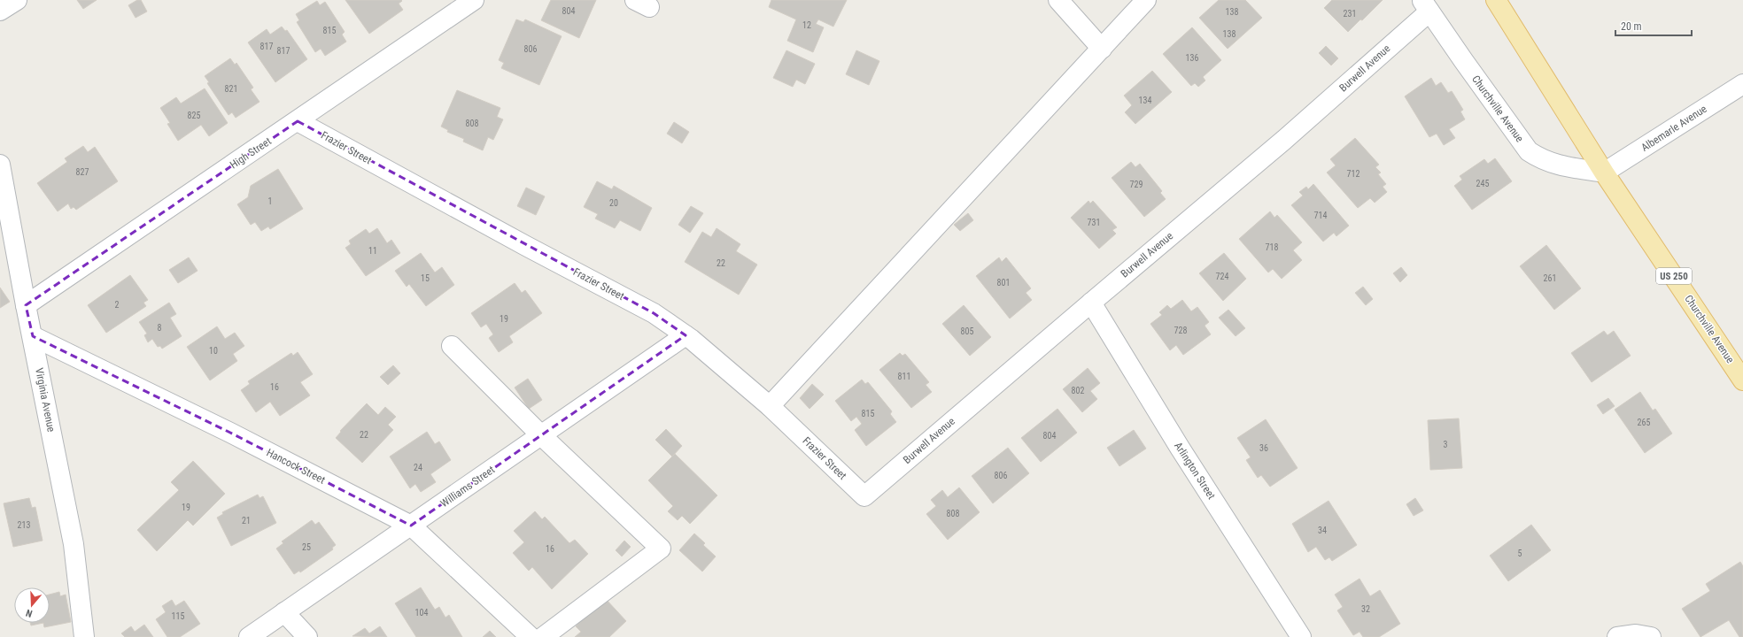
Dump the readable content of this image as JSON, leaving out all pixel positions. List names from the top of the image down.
{
  "streets": {
    "main road": ["Churchville Avenue", "US 250"],
    "street": [
      "Burwell Avenue",
      "Albemarle Avenue",
      "Frazier Street",
      "High Street",
      "Virginia Avenue",
      "Hancock Street",
      "Arlington Street",
      "Williams Street"
    ]
  },
  "crossings": [
    ["Burwell Avenue", "Churchville Avenue"],
    ["Burwell Avenue", "Frazier Street"],
    ["Burwell Avenue", "Arlington Street"],
    ["Churchville Avenue", "Albemarle Avenue"],
    ["Frazier Street", "High Street"],
    ["Frazier Street", "Williams Street"],
    ["High Street", "Virginia Avenue"],
    ["Virginia Avenue", "Hancock Street"],
    ["Hancock Street", "Williams Street"]
  ],
  "house_numbers": [
    "804",
    "138",
    "231",
    "12",
    "815",
    "138",
    "817",
    "806",
    "817",
    "136",
    "821",
    "134",
    "825",
    "808",
    "827",
    "712",
    "245",
    "729",
    "1",
    "20",
    "714",
    "731",
    "718",
    "11",
    "22",
    "724",
    "15",
    "261",
    "801",
    "2",
    "19",
    "8",
    "728",
    "805",
    "10",
    "811",
    "16",
    "802",
    "815",
    "265",
    "22",
    "804",
    "3",
    "36",
    "24",
    "806",
    "19",
    "808",
    "21",
    "213",
    "34",
    "25",
    "16",
    "5",
    "32",
    "104",
    "115"
  ],
  "scale_bar": "20 m",
  "north": "bottom"
}
